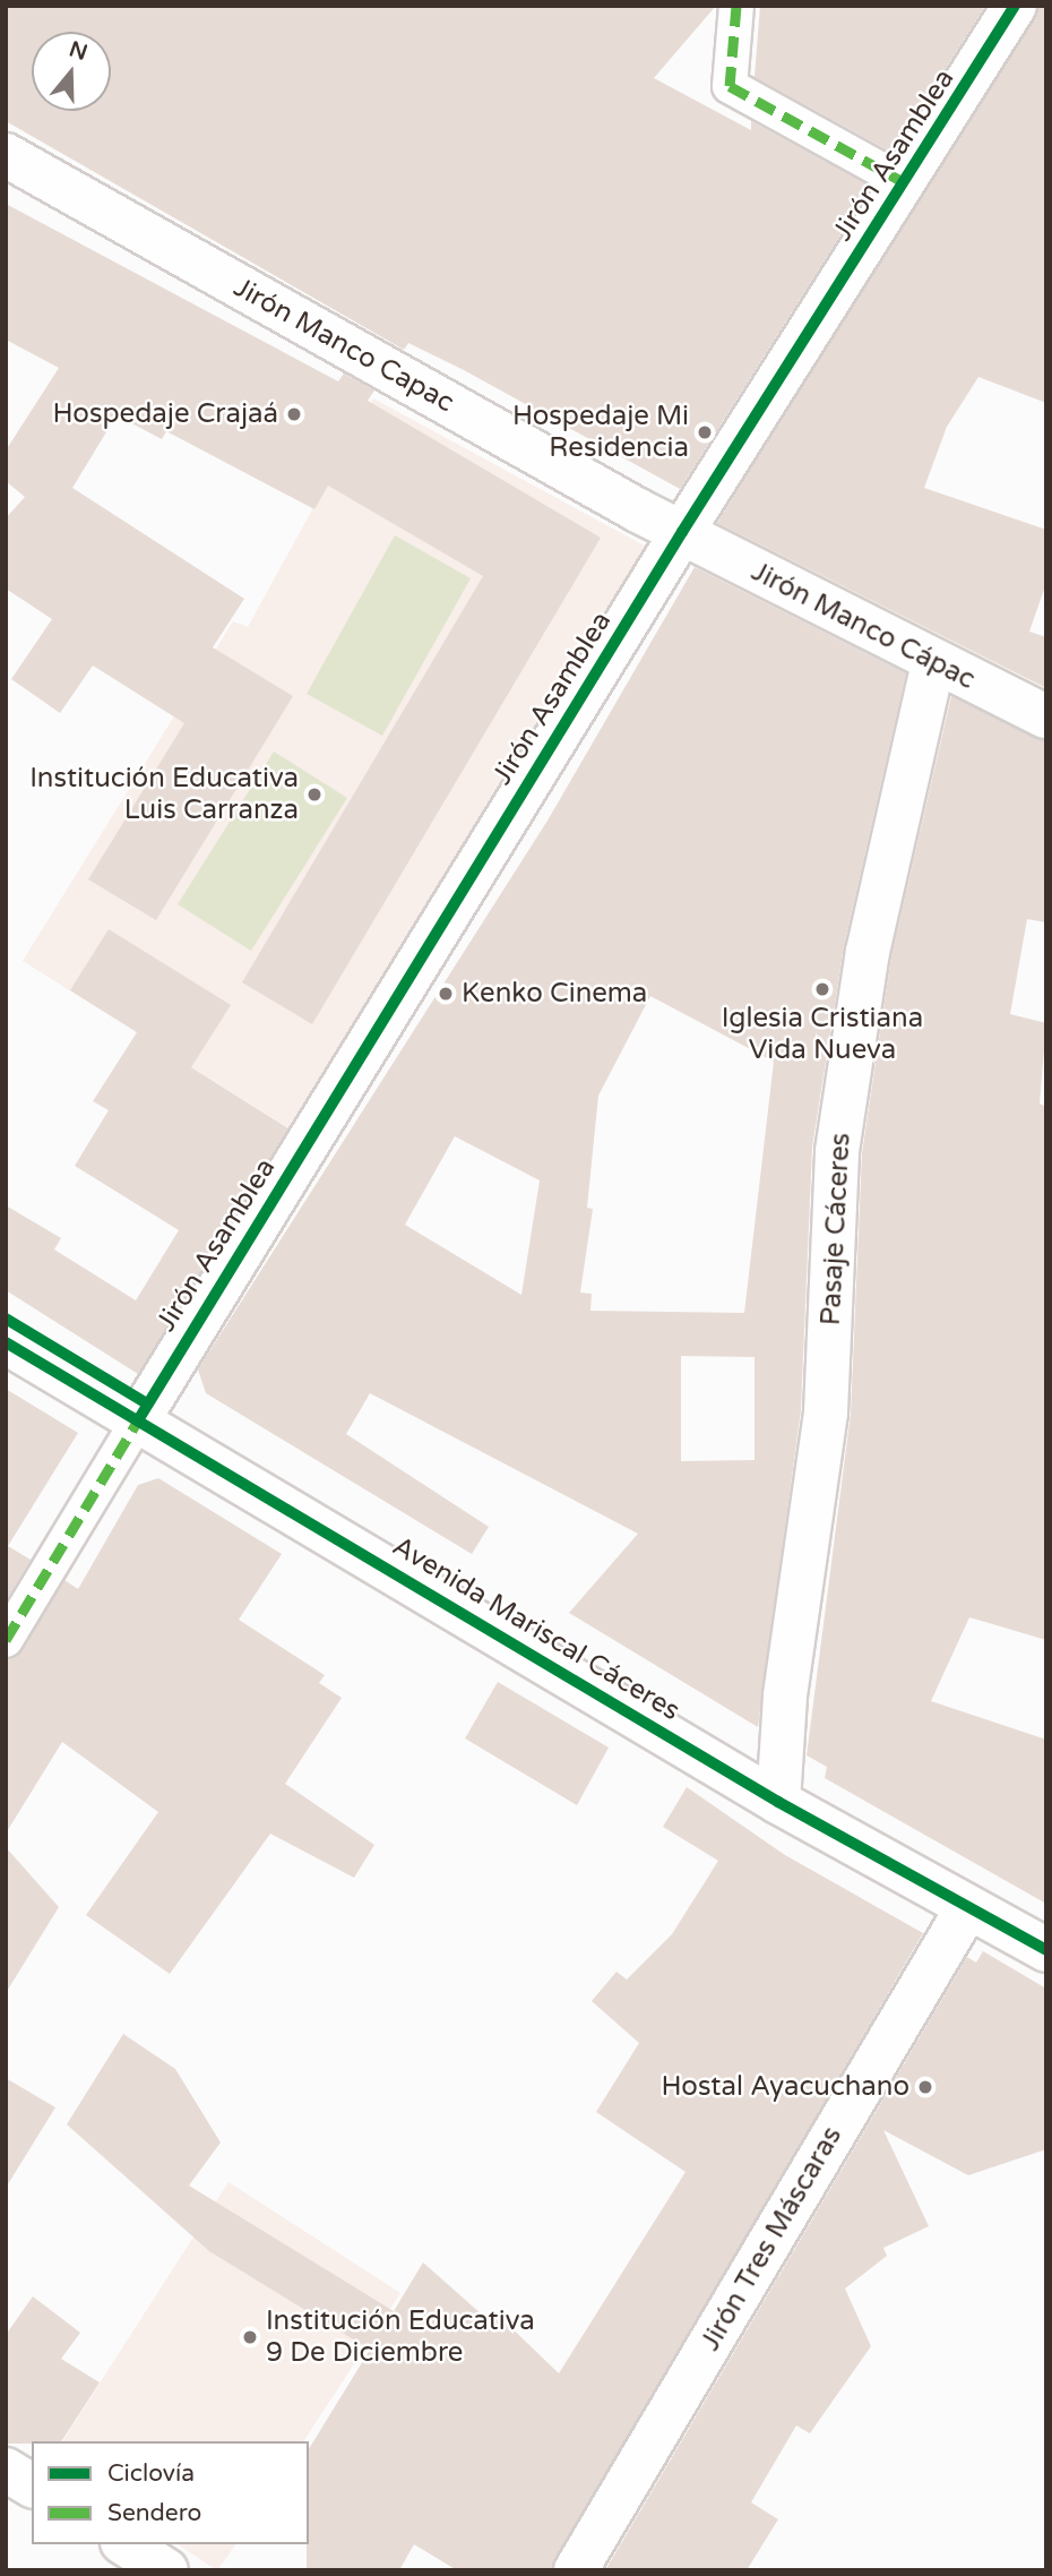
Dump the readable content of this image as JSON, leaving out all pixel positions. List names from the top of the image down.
{
  "streets": {
    "street": [
      "Jirón Asamblea",
      "Jirón Manco Capac",
      "Jirón Manco Cápac",
      "Pasaje Cáceres",
      "Avenida Mariscal Cáceres",
      "Jirón Tres Máscaras"
    ]
  },
  "crossings": [
    ["Jirón Asamblea", "Jirón Manco Capac"],
    ["Jirón Asamblea", "Jirón Manco Cápac"],
    ["Jirón Asamblea", "Avenida Mariscal Cáceres"],
    ["Jirón Manco Capac", "Jirón Manco Cápac"],
    ["Jirón Manco Cápac", "Pasaje Cáceres"],
    ["Pasaje Cáceres", "Avenida Mariscal Cáceres"],
    ["Avenida Mariscal Cáceres", "Jirón Tres Máscaras"]
  ],
  "places": [
    "Hospedaje Crajaá",
    "Hospedaje Mi Residencia",
    "Institución Educativa Luis Carranza",
    "Iglesia Cristiana Vida Nueva",
    "Kenko Cinema",
    "Hostal Ayacuchano",
    "Institución Educativa 9 De Diciembre"
  ],
  "legend": ["Ciclovía", "Sendero"],
  "north": "top"
}
